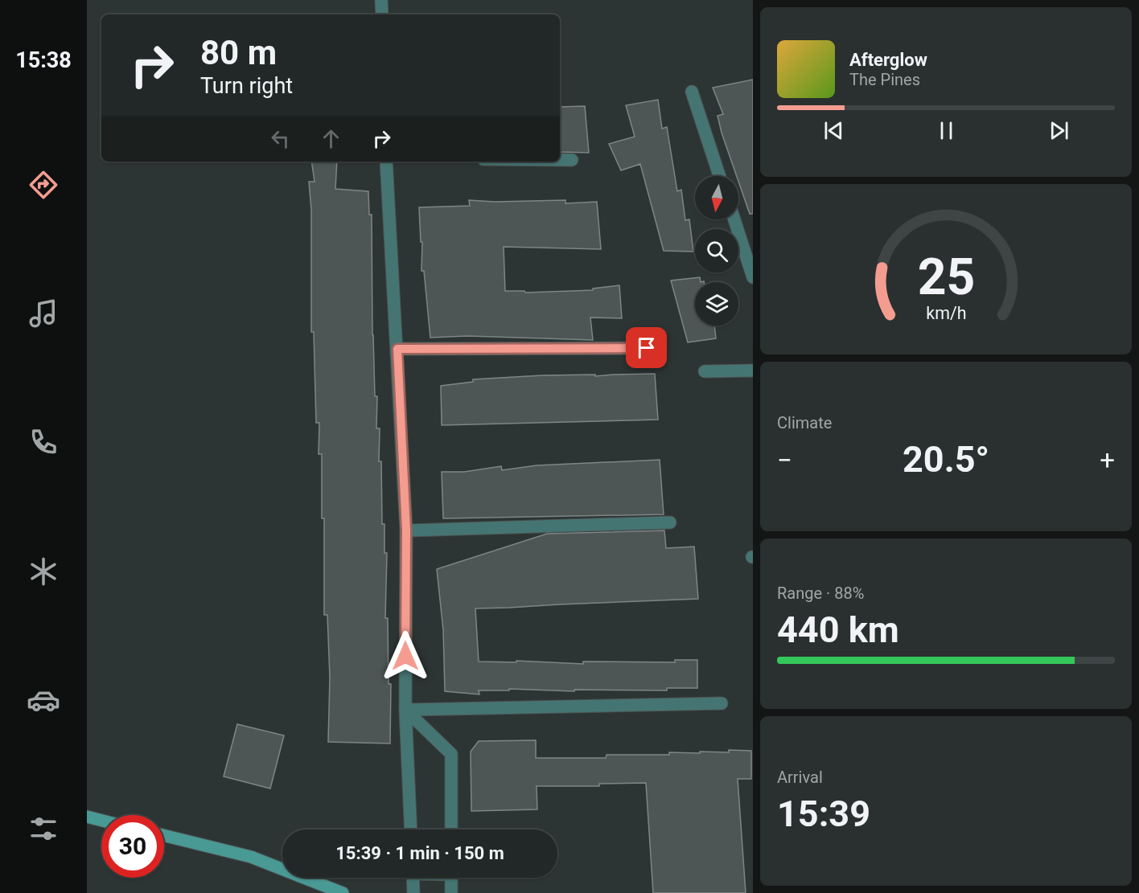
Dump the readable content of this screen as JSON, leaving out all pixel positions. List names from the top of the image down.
{
  "north": "bottom",
  "page": {
    "tabs": "15:38",
    "turn": ["80 m", "Turn right"],
    "song": ["Afterglow", "The Pines"],
    "tile": [
      "Climate",
      ["Range · 88%", "440 km"],
      ["Arrival", "15:39"]
    ],
    "heat": ["−", "20.5°", "+"],
    "limit": "30",
    "trip": "15:39 · 1 min · 150 m",
    "gauge": ["25", "km/h"]
  }
}
